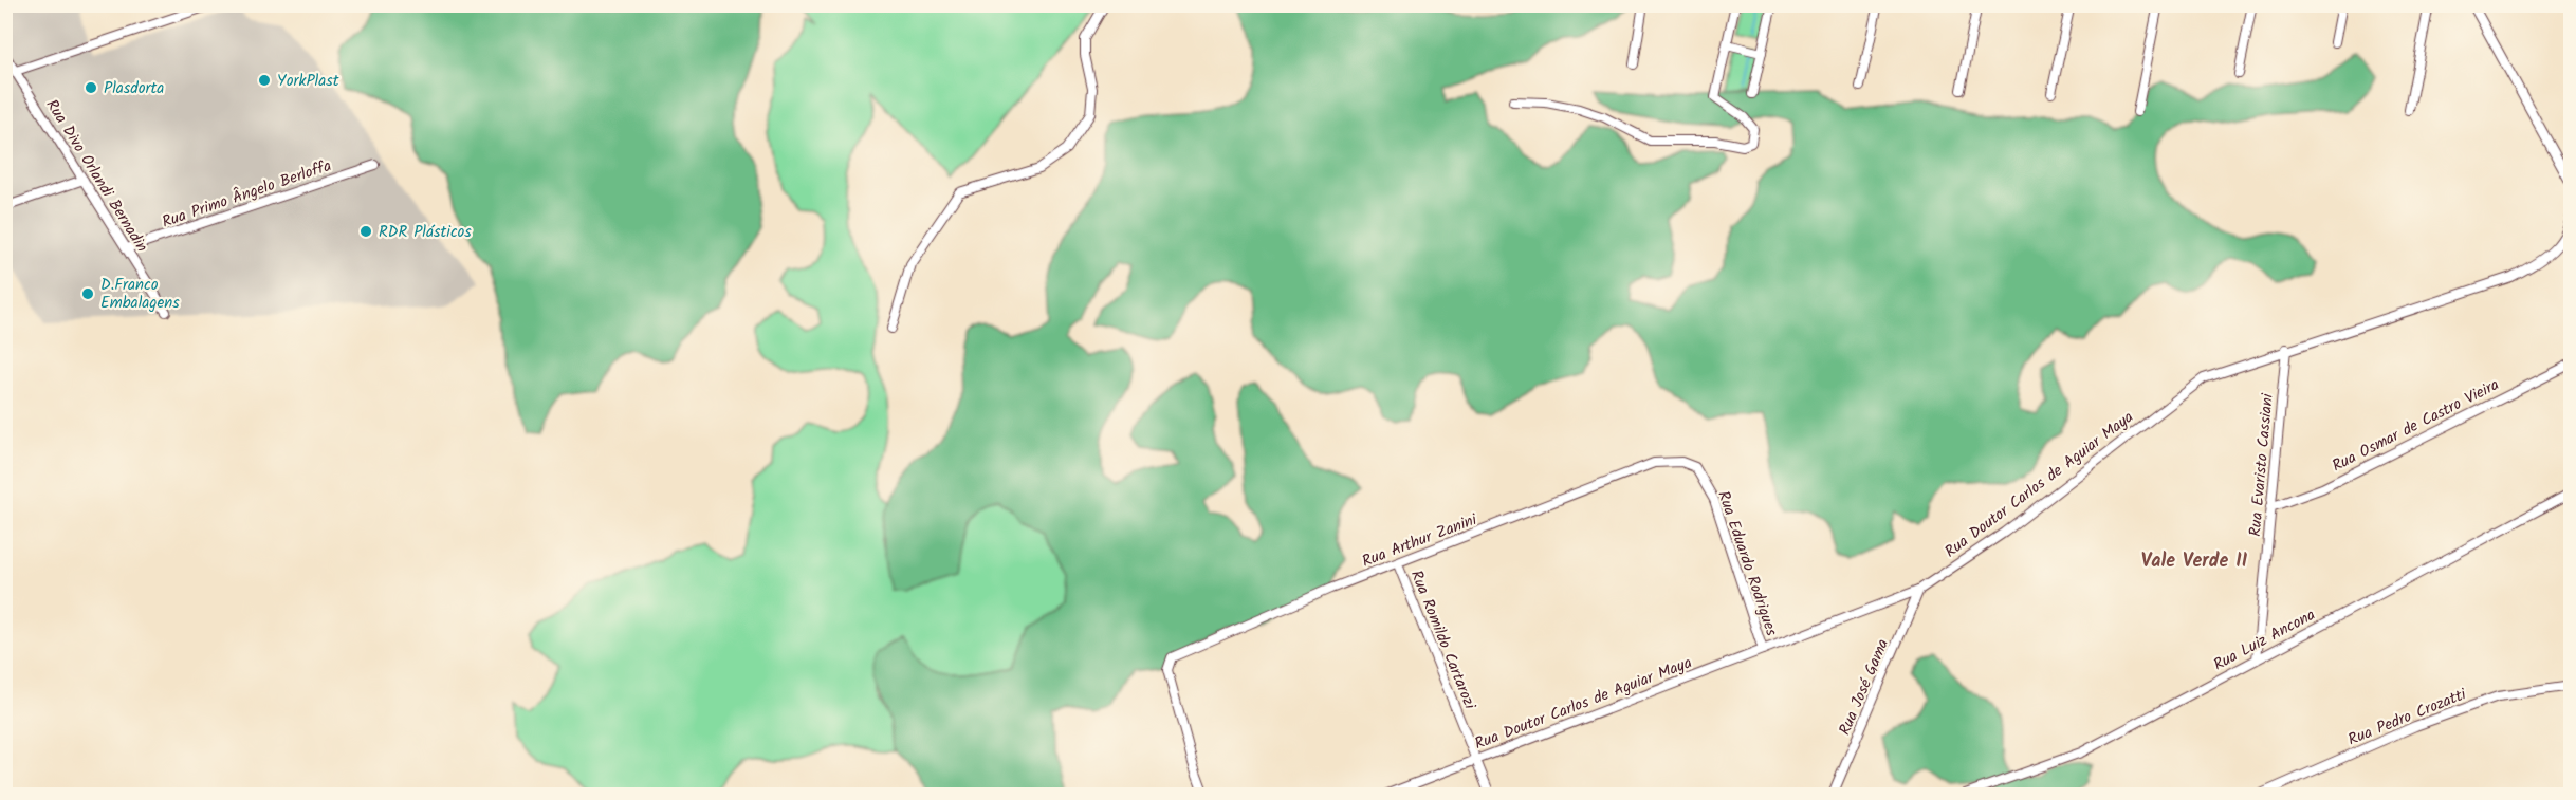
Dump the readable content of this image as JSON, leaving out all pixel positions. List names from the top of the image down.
{
  "streets": {
    "street": [
      "Rua Divo Orlandi Bernadin",
      "Rua Primo Ângelo Berloffa",
      "Rua Osmar de Castro Vieira",
      "Rua Evaristo Cassiani",
      "Rua Doutor Carlos de Aguiar Maya",
      "Rua Arthur Zanini",
      "Rua Eduardo Rodrigues",
      "Rua Romildo Cartarozi",
      "Rua Luiz Ancona",
      "Rua José Gama",
      "Rua Pedro Crozatti"
    ]
  },
  "crossings": [
    ["Rua Divo Orlandi Bernadin", "Rua Primo Ângelo Berloffa"],
    ["Rua Osmar de Castro Vieira", "Rua Evaristo Cassiani"],
    ["Rua Evaristo Cassiani", "Rua Doutor Carlos de Aguiar Maya"],
    ["Rua Evaristo Cassiani", "Rua Luiz Ancona"],
    ["Rua Doutor Carlos de Aguiar Maya", "Rua Eduardo Rodrigues"],
    ["Rua Doutor Carlos de Aguiar Maya", "Rua Romildo Cartarozi"],
    ["Rua Doutor Carlos de Aguiar Maya", "Rua José Gama"],
    ["Rua Arthur Zanini", "Rua Eduardo Rodrigues"],
    ["Rua Arthur Zanini", "Rua Romildo Cartarozi"]
  ],
  "districts": ["Vale Verde II"],
  "places": [
    "YorkPlast",
    "Plasdorta",
    "RDR Plásticos",
    "D.Franco Embalagens"
  ]
}
